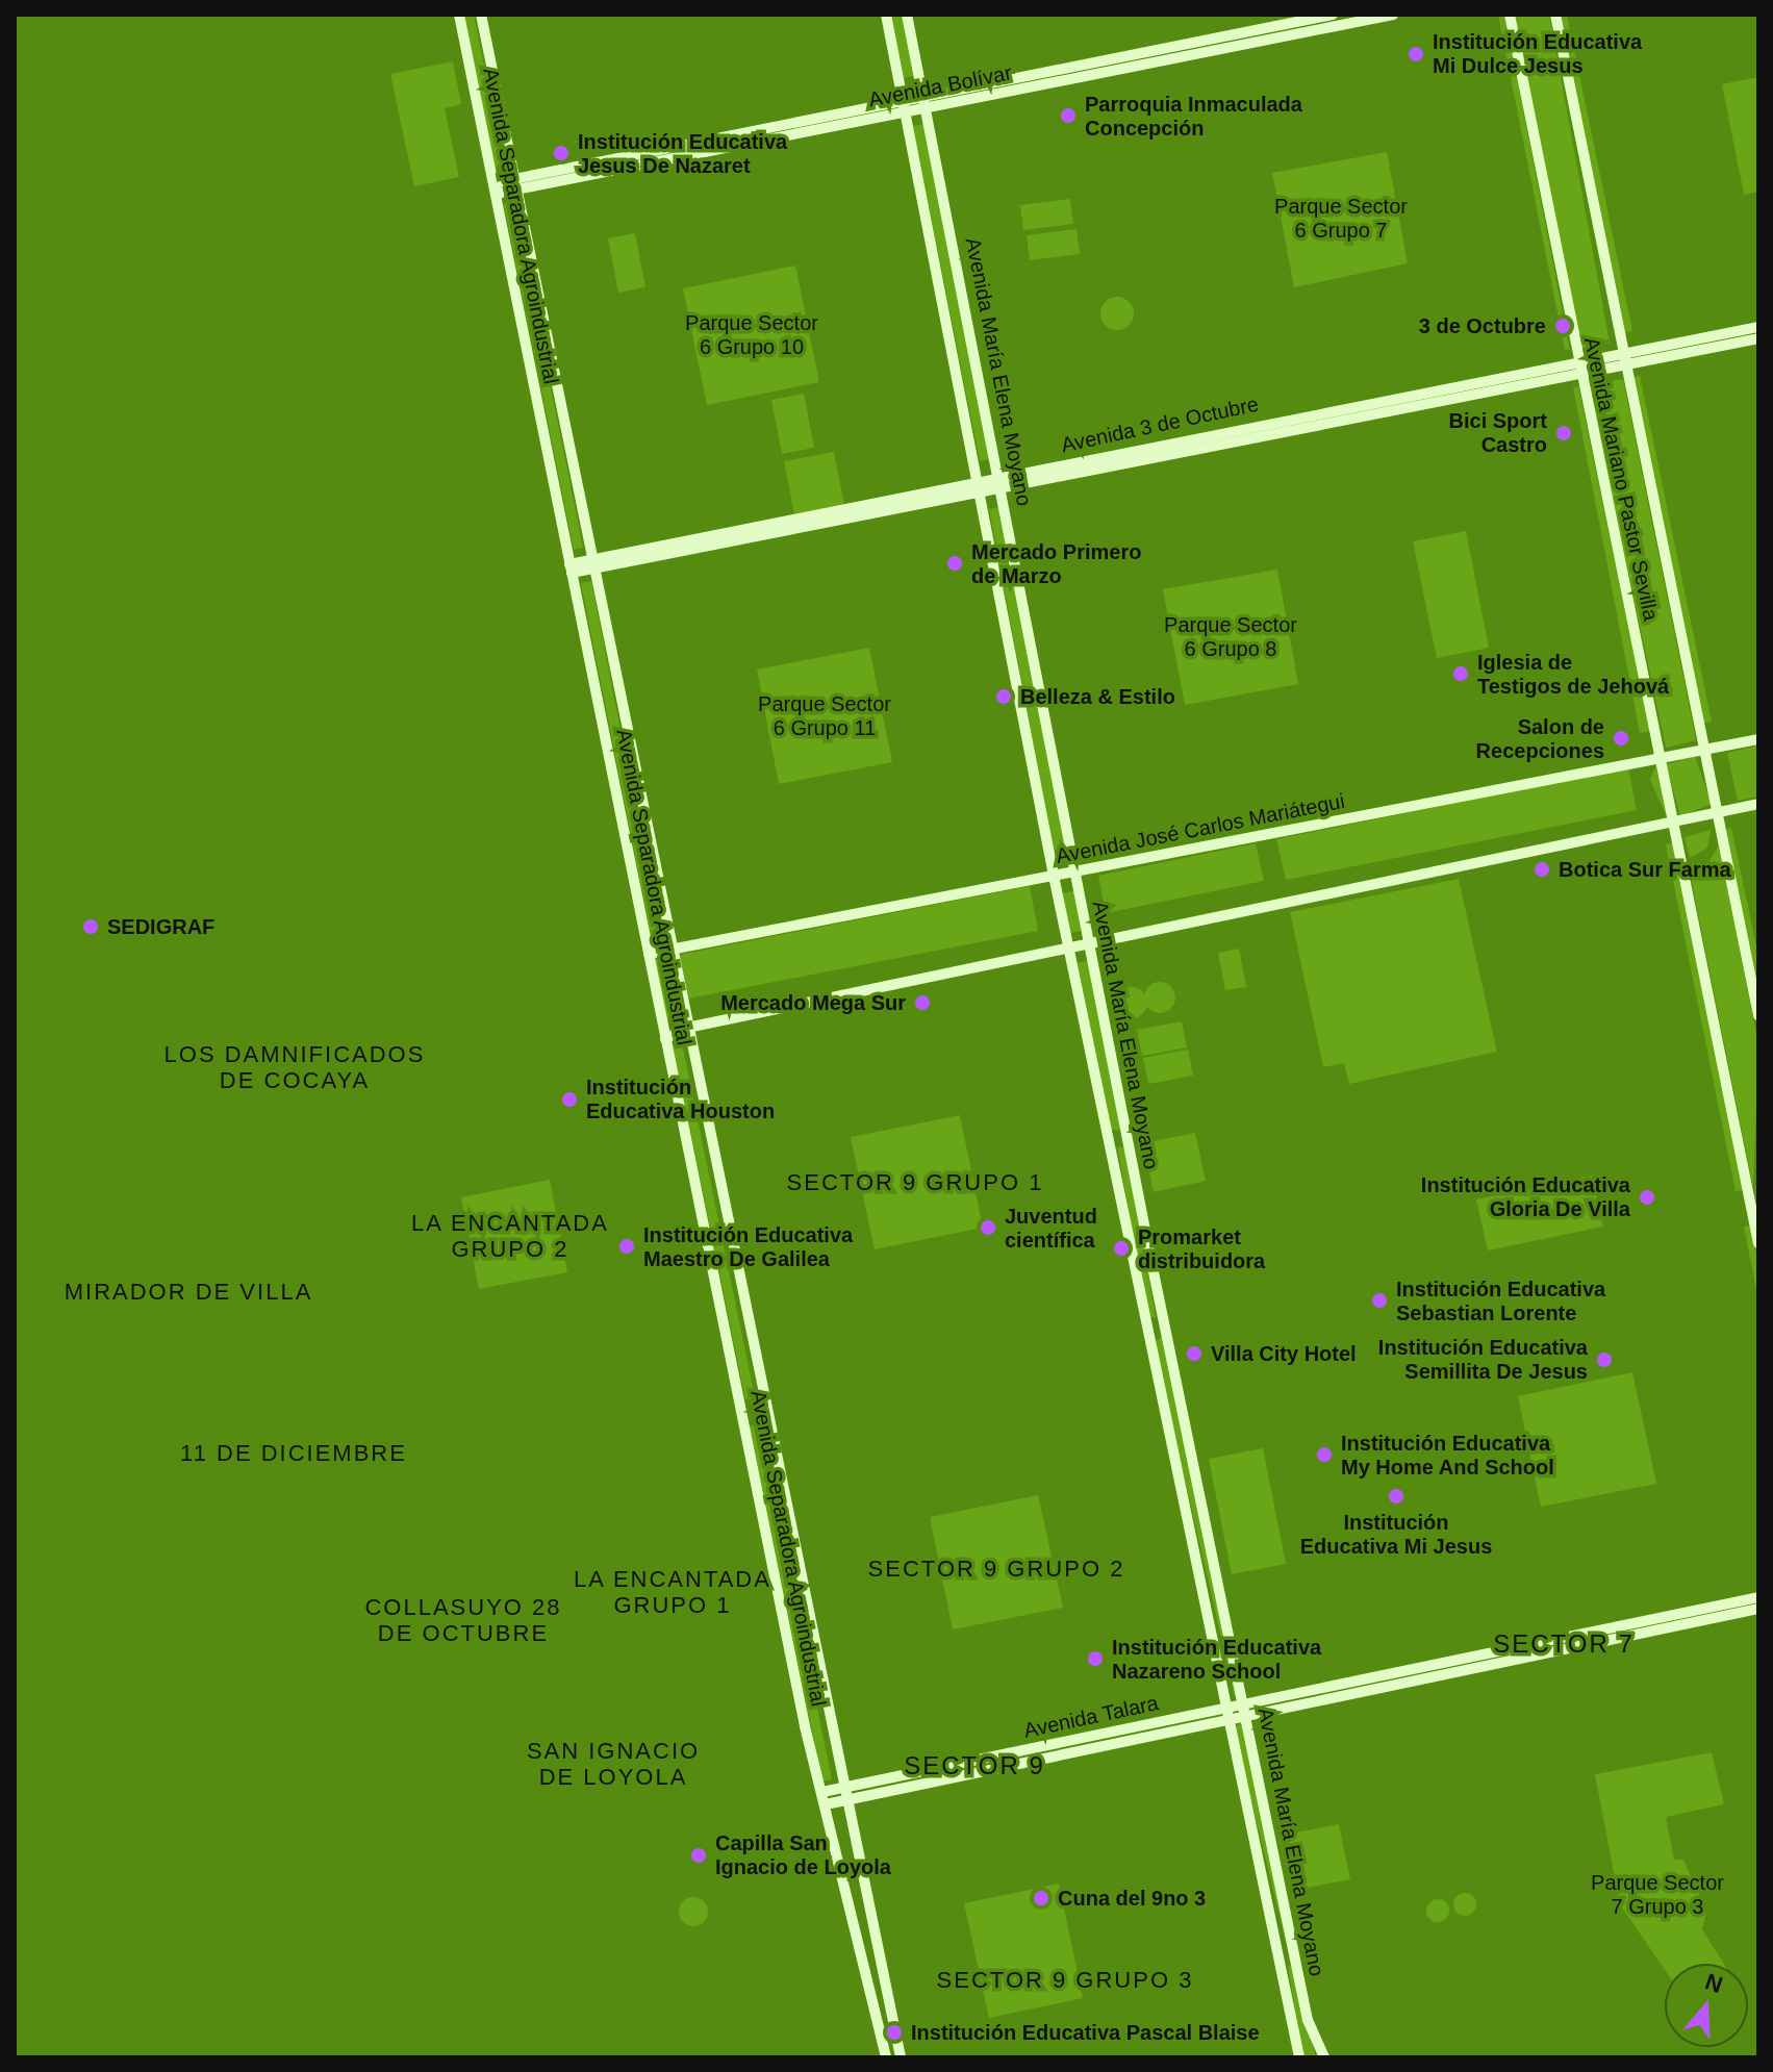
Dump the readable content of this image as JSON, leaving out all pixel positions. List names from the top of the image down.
{
  "streets": {
    "street": [
      "Avenida Bolívar",
      "Avenida Separadora Agroindustrial",
      "Avenida María Elena Moyano",
      "Avenida 3 de Octubre",
      "Avenida Mariano Pastor Sevilla",
      "Avenida José Carlos Mariátegui",
      "Avenida Talara"
    ]
  },
  "crossings": [
    ["Avenida Bolívar", "Avenida Separadora Agroindustrial"],
    ["Avenida Bolívar", "Avenida María Elena Moyano"],
    ["Avenida Separadora Agroindustrial", "Avenida 3 de Octubre"],
    ["Avenida Separadora Agroindustrial", "Avenida José Carlos Mariátegui"],
    ["Avenida Separadora Agroindustrial", "Avenida Talara"],
    ["Avenida María Elena Moyano", "Avenida 3 de Octubre"],
    ["Avenida María Elena Moyano", "Avenida José Carlos Mariátegui"],
    ["Avenida María Elena Moyano", "Avenida Talara"],
    ["Avenida 3 de Octubre", "Avenida Mariano Pastor Sevilla"],
    ["Avenida Mariano Pastor Sevilla", "Avenida José Carlos Mariátegui"]
  ],
  "districts": [
    "LOS DAMNIFICADOS DE COCAYA",
    "SECTOR 9 GRUPO 1",
    "LA ENCANTADA GRUPO 2",
    "MIRADOR DE VILLA",
    "11 DE DICIEMBRE",
    "SECTOR 9 GRUPO 2",
    "LA ENCANTADA GRUPO 1",
    "COLLASUYO 28 DE OCTUBRE",
    "SECTOR 7",
    "SAN IGNACIO DE LOYOLA",
    "SECTOR 9",
    "SECTOR 9 GRUPO 3"
  ],
  "parks": [
    "Parque Sector 6 Grupo 7",
    "Parque Sector 6 Grupo 10",
    "Parque Sector 6 Grupo 8",
    "Parque Sector 6 Grupo 11",
    "Parque Sector 7 Grupo 3"
  ],
  "places": [
    "Institución Educativa Mi Dulce Jesus",
    "Parroquia Inmaculada Concepción",
    "Institución Educativa Jesus De Nazaret",
    "3 de Octubre",
    "Bici Sport Castro",
    "Mercado Primero de Marzo",
    "Iglesia de Testigos de Jehová",
    "Belleza & Estilo",
    "Salon de Recepciones",
    "Botica Sur Farma",
    "SEDIGRAF",
    "Mercado Mega Sur",
    "Institución Educativa Houston",
    "Institución Educativa Gloria De Villa",
    "Juventud científica",
    "Institución Educativa Maestro De Galilea",
    "Promarket distribuidora",
    "Institución Educativa Sebastian Lorente",
    "Villa City Hotel",
    "Institución Educativa Semillita De Jesus",
    "Institución Educativa My Home And School",
    "Institución Educativa Mi Jesus",
    "Institución Educativa Nazareno School",
    "Capilla San Ignacio de Loyola",
    "Cuna del 9no 3",
    "Institución Educativa Pascal Blaise"
  ],
  "north": "top"
}
